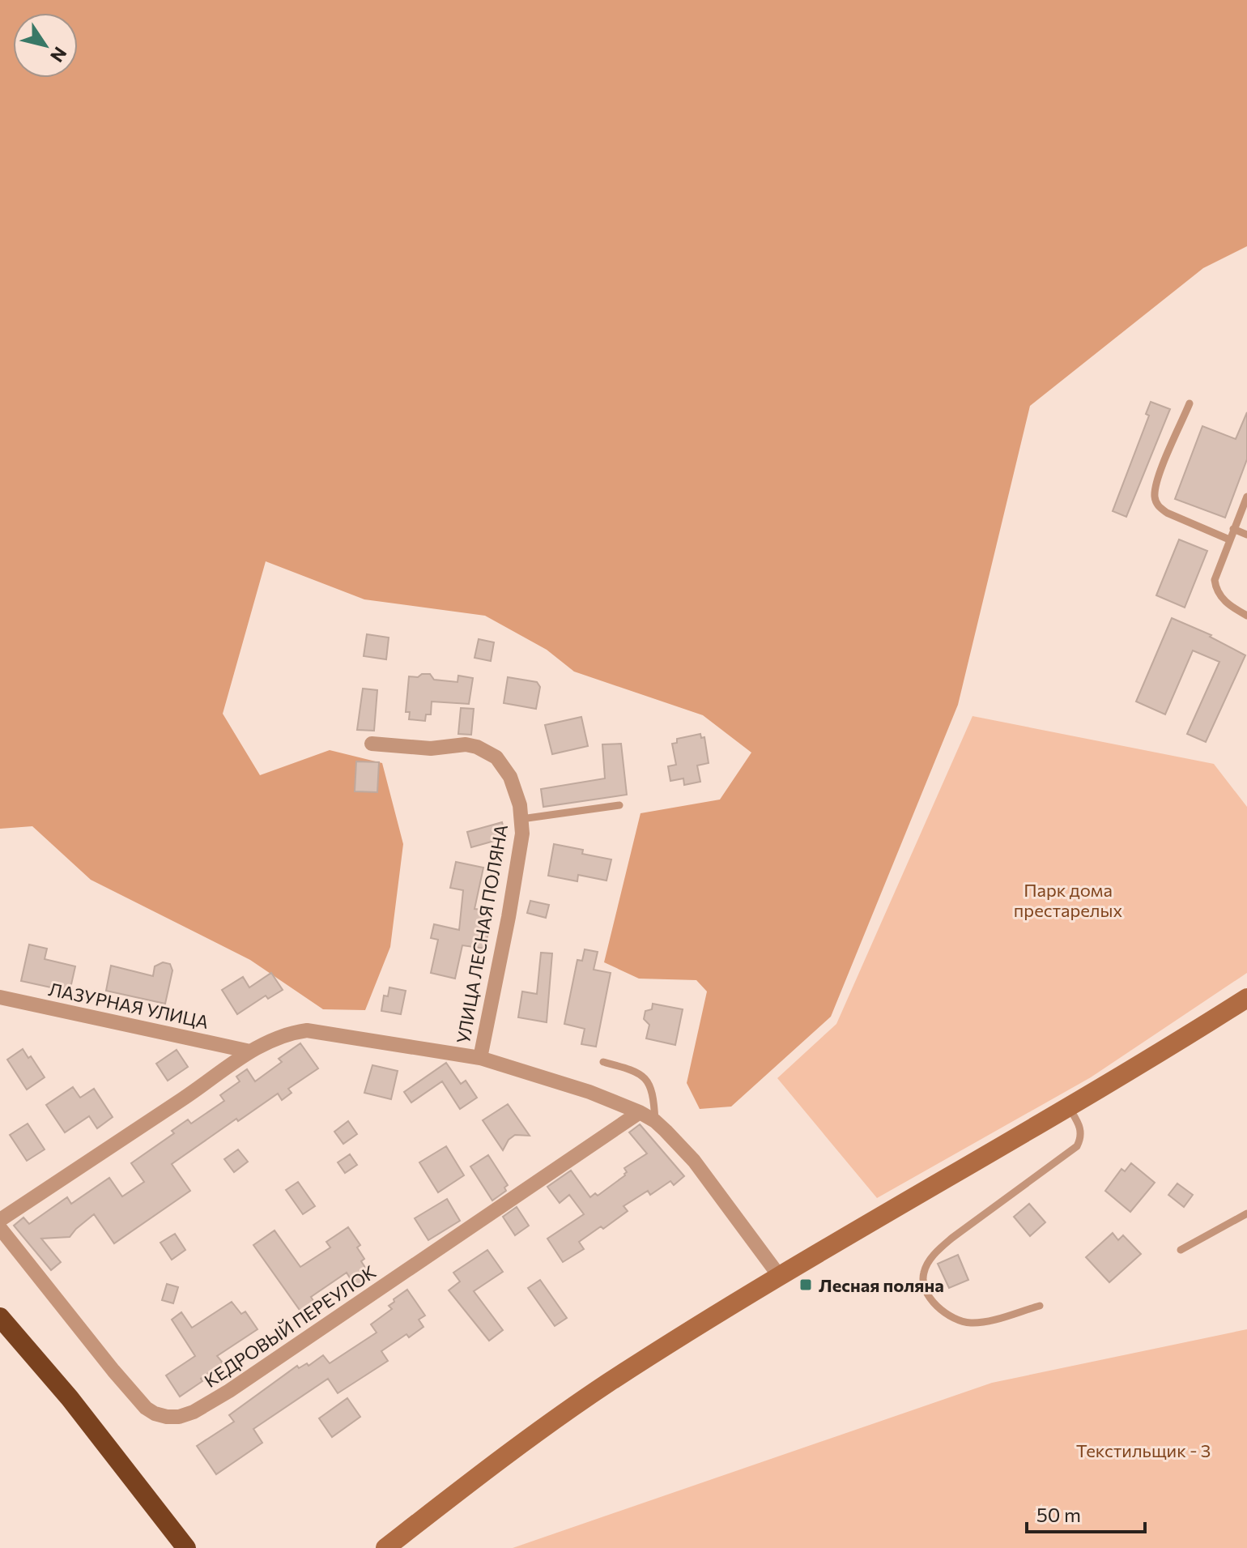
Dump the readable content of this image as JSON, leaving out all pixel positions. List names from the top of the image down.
{
  "streets": {
    "street": ["УЛИЦА ЛЕСНАЯ ПОЛЯНА", "ЛАЗУРНАЯ УЛИЦА", "КЕДРОВЫЙ ПЕРЕУЛОК"]
  },
  "parks": ["Парк дома престарелых", "Текстильщик - 3"],
  "places": {
    "transit": ["Лесная поляна"]
  },
  "scale_bar": "50 m",
  "north": "bottom right"
}
